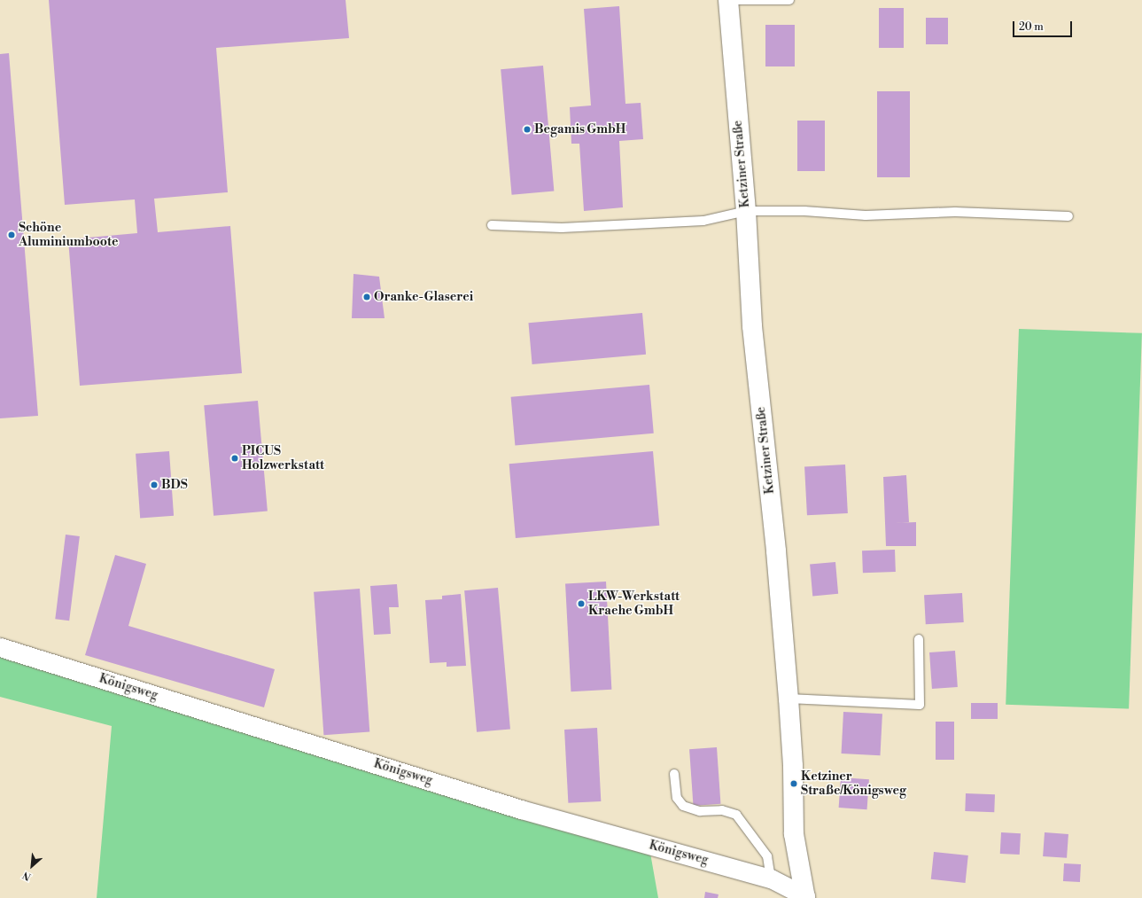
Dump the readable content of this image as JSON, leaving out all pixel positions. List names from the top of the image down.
{
  "streets": {
    "street": ["Ketziner Straße", "Königsweg"]
  },
  "crossings": [
    ["Ketziner Straße", "Königsweg"]
  ],
  "places": [
    "Begamis GmbH",
    "Schöne Aluminiumboote",
    "Oranke-Glaserei",
    "PICUS Holzwerkstatt",
    "BDS",
    "LKW-Werkstatt Kraehe GmbH",
    "Ketziner Straße/Königsweg"
  ],
  "scale_bar": "20 m",
  "north": "bottom left"
}
